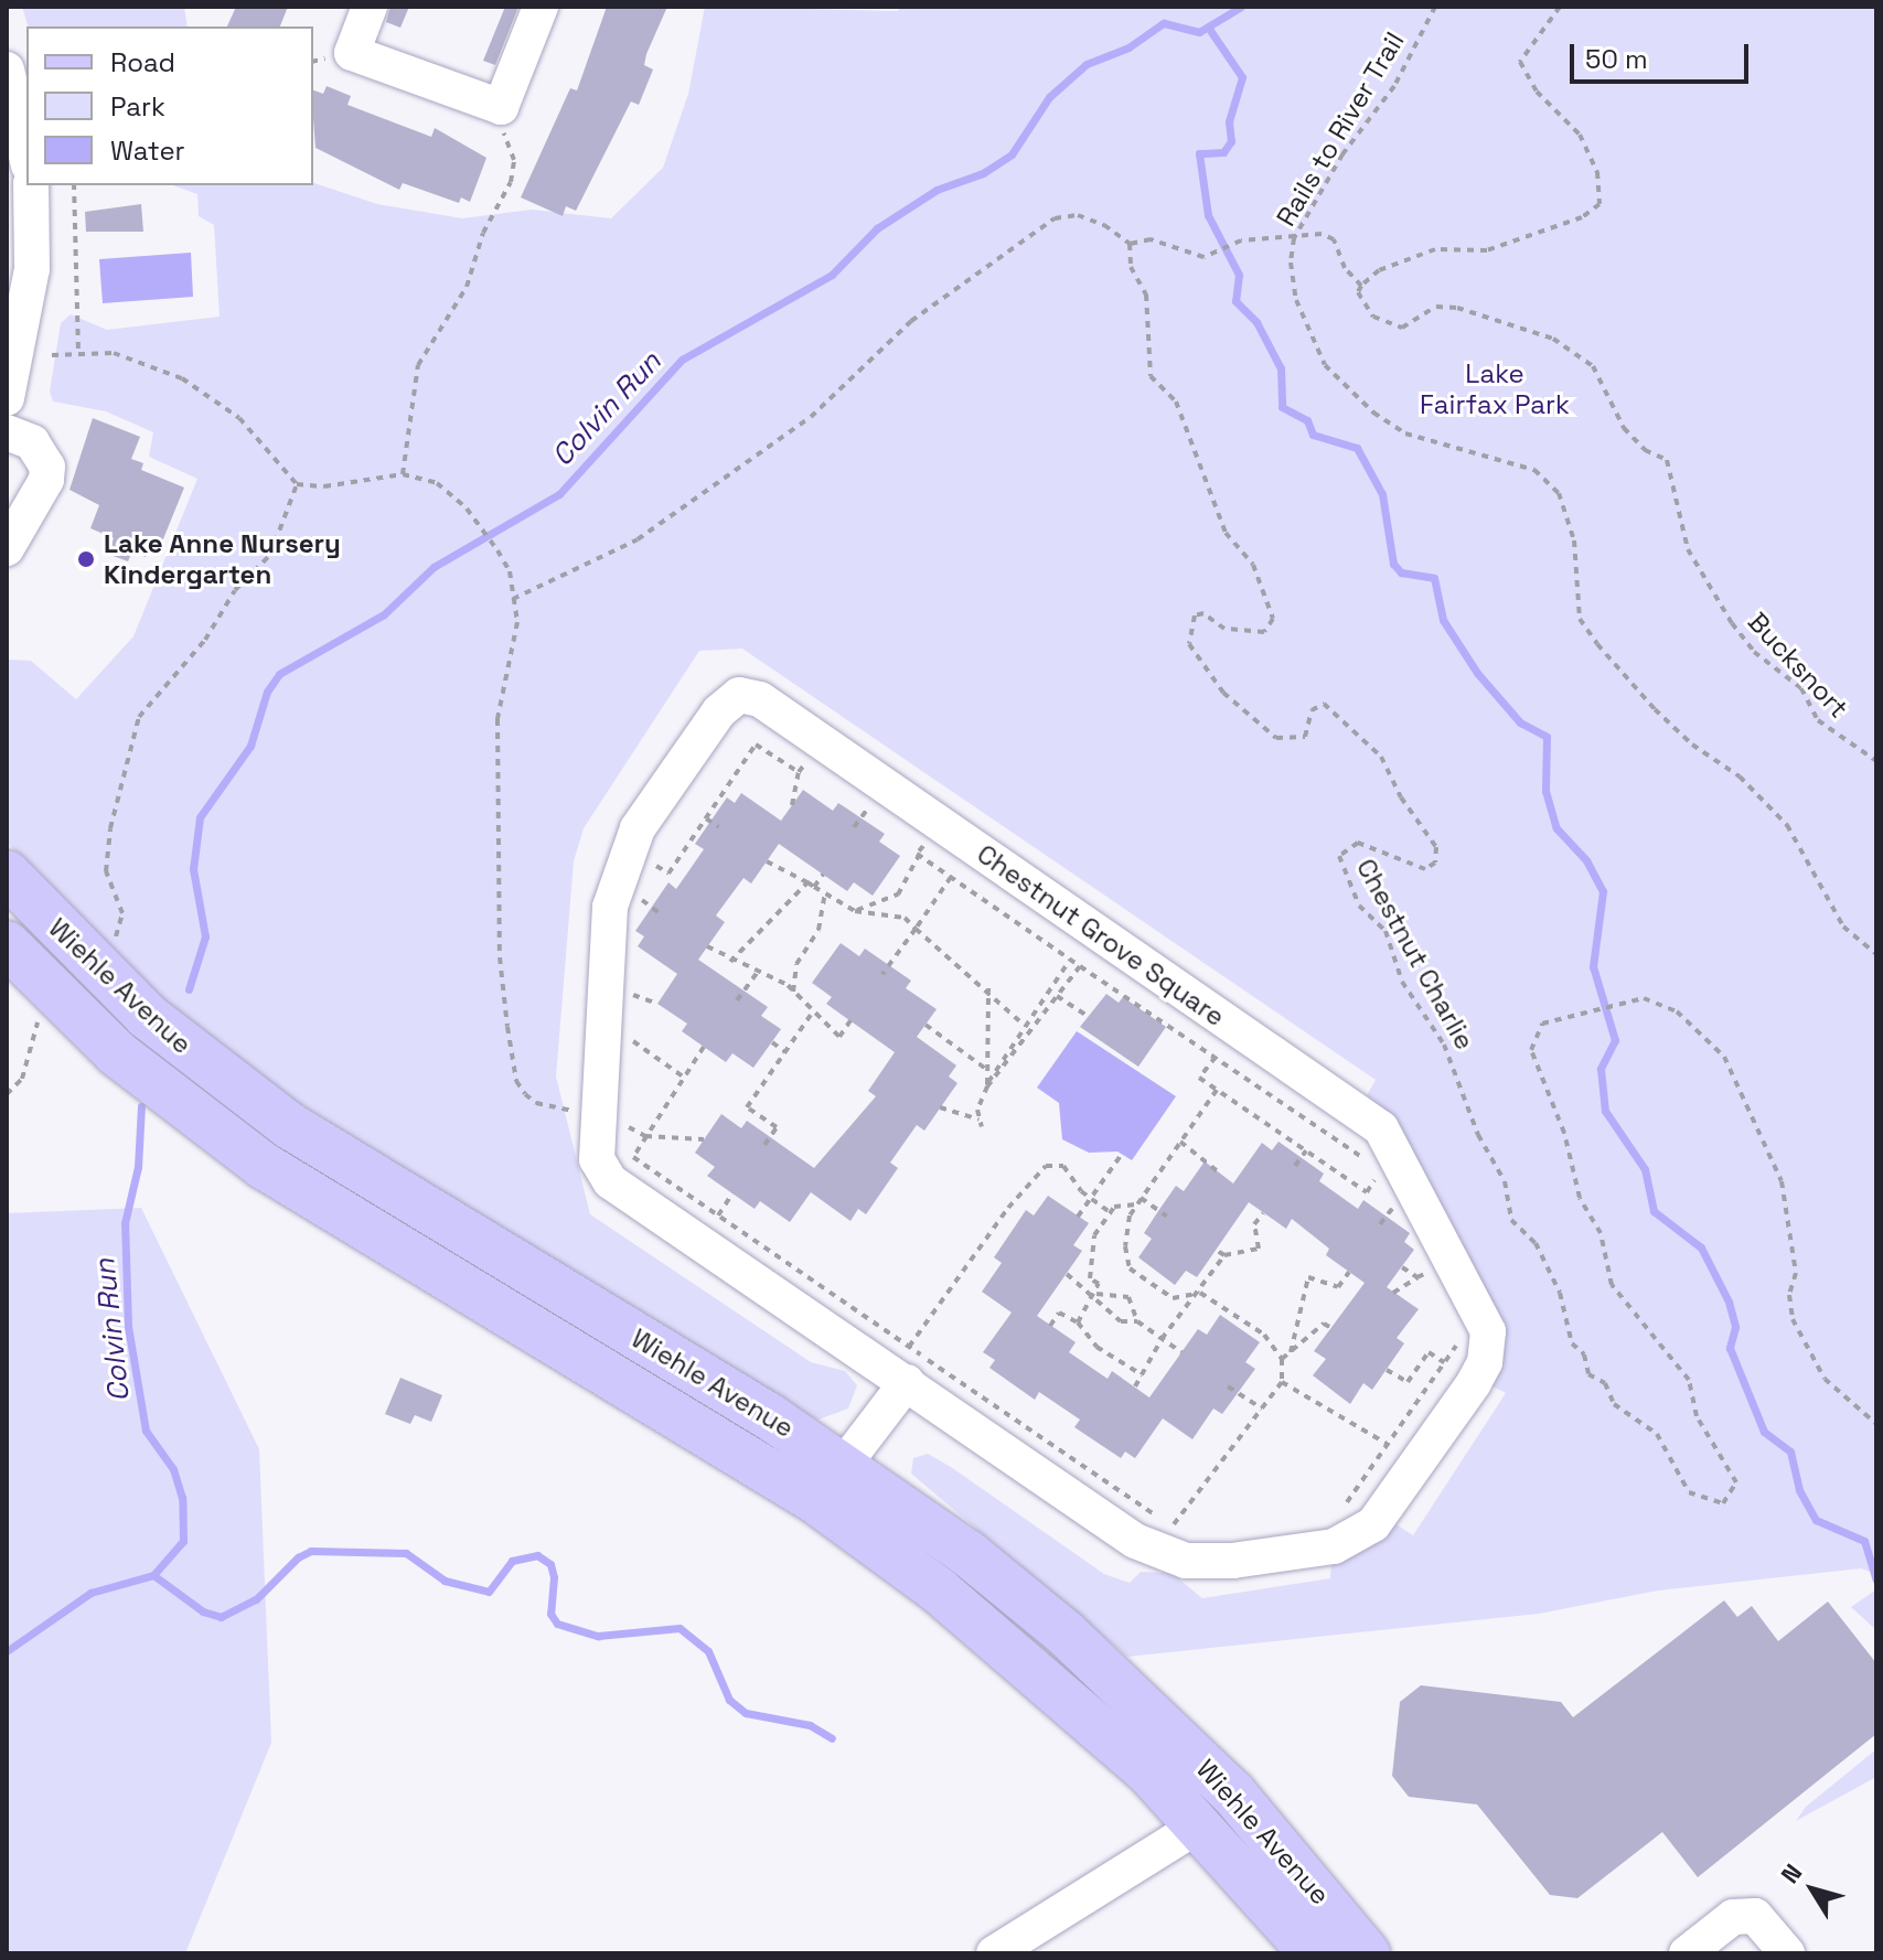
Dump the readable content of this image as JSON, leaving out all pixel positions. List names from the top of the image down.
{
  "streets": {
    "main road": ["Wiehle Avenue"],
    "street": ["Chestnut Grove Square"],
    "path": ["Rails to River Trail", "Bucksnort", "Chestnut Charlie"]
  },
  "water": ["Colvin Run"],
  "parks": ["Lake Fairfax Park"],
  "places": ["Lake Anne Nursery Kindergarten"],
  "legend": ["Road", "Park", "Water"],
  "scale_bar": "50 m",
  "north": "top left"
}
